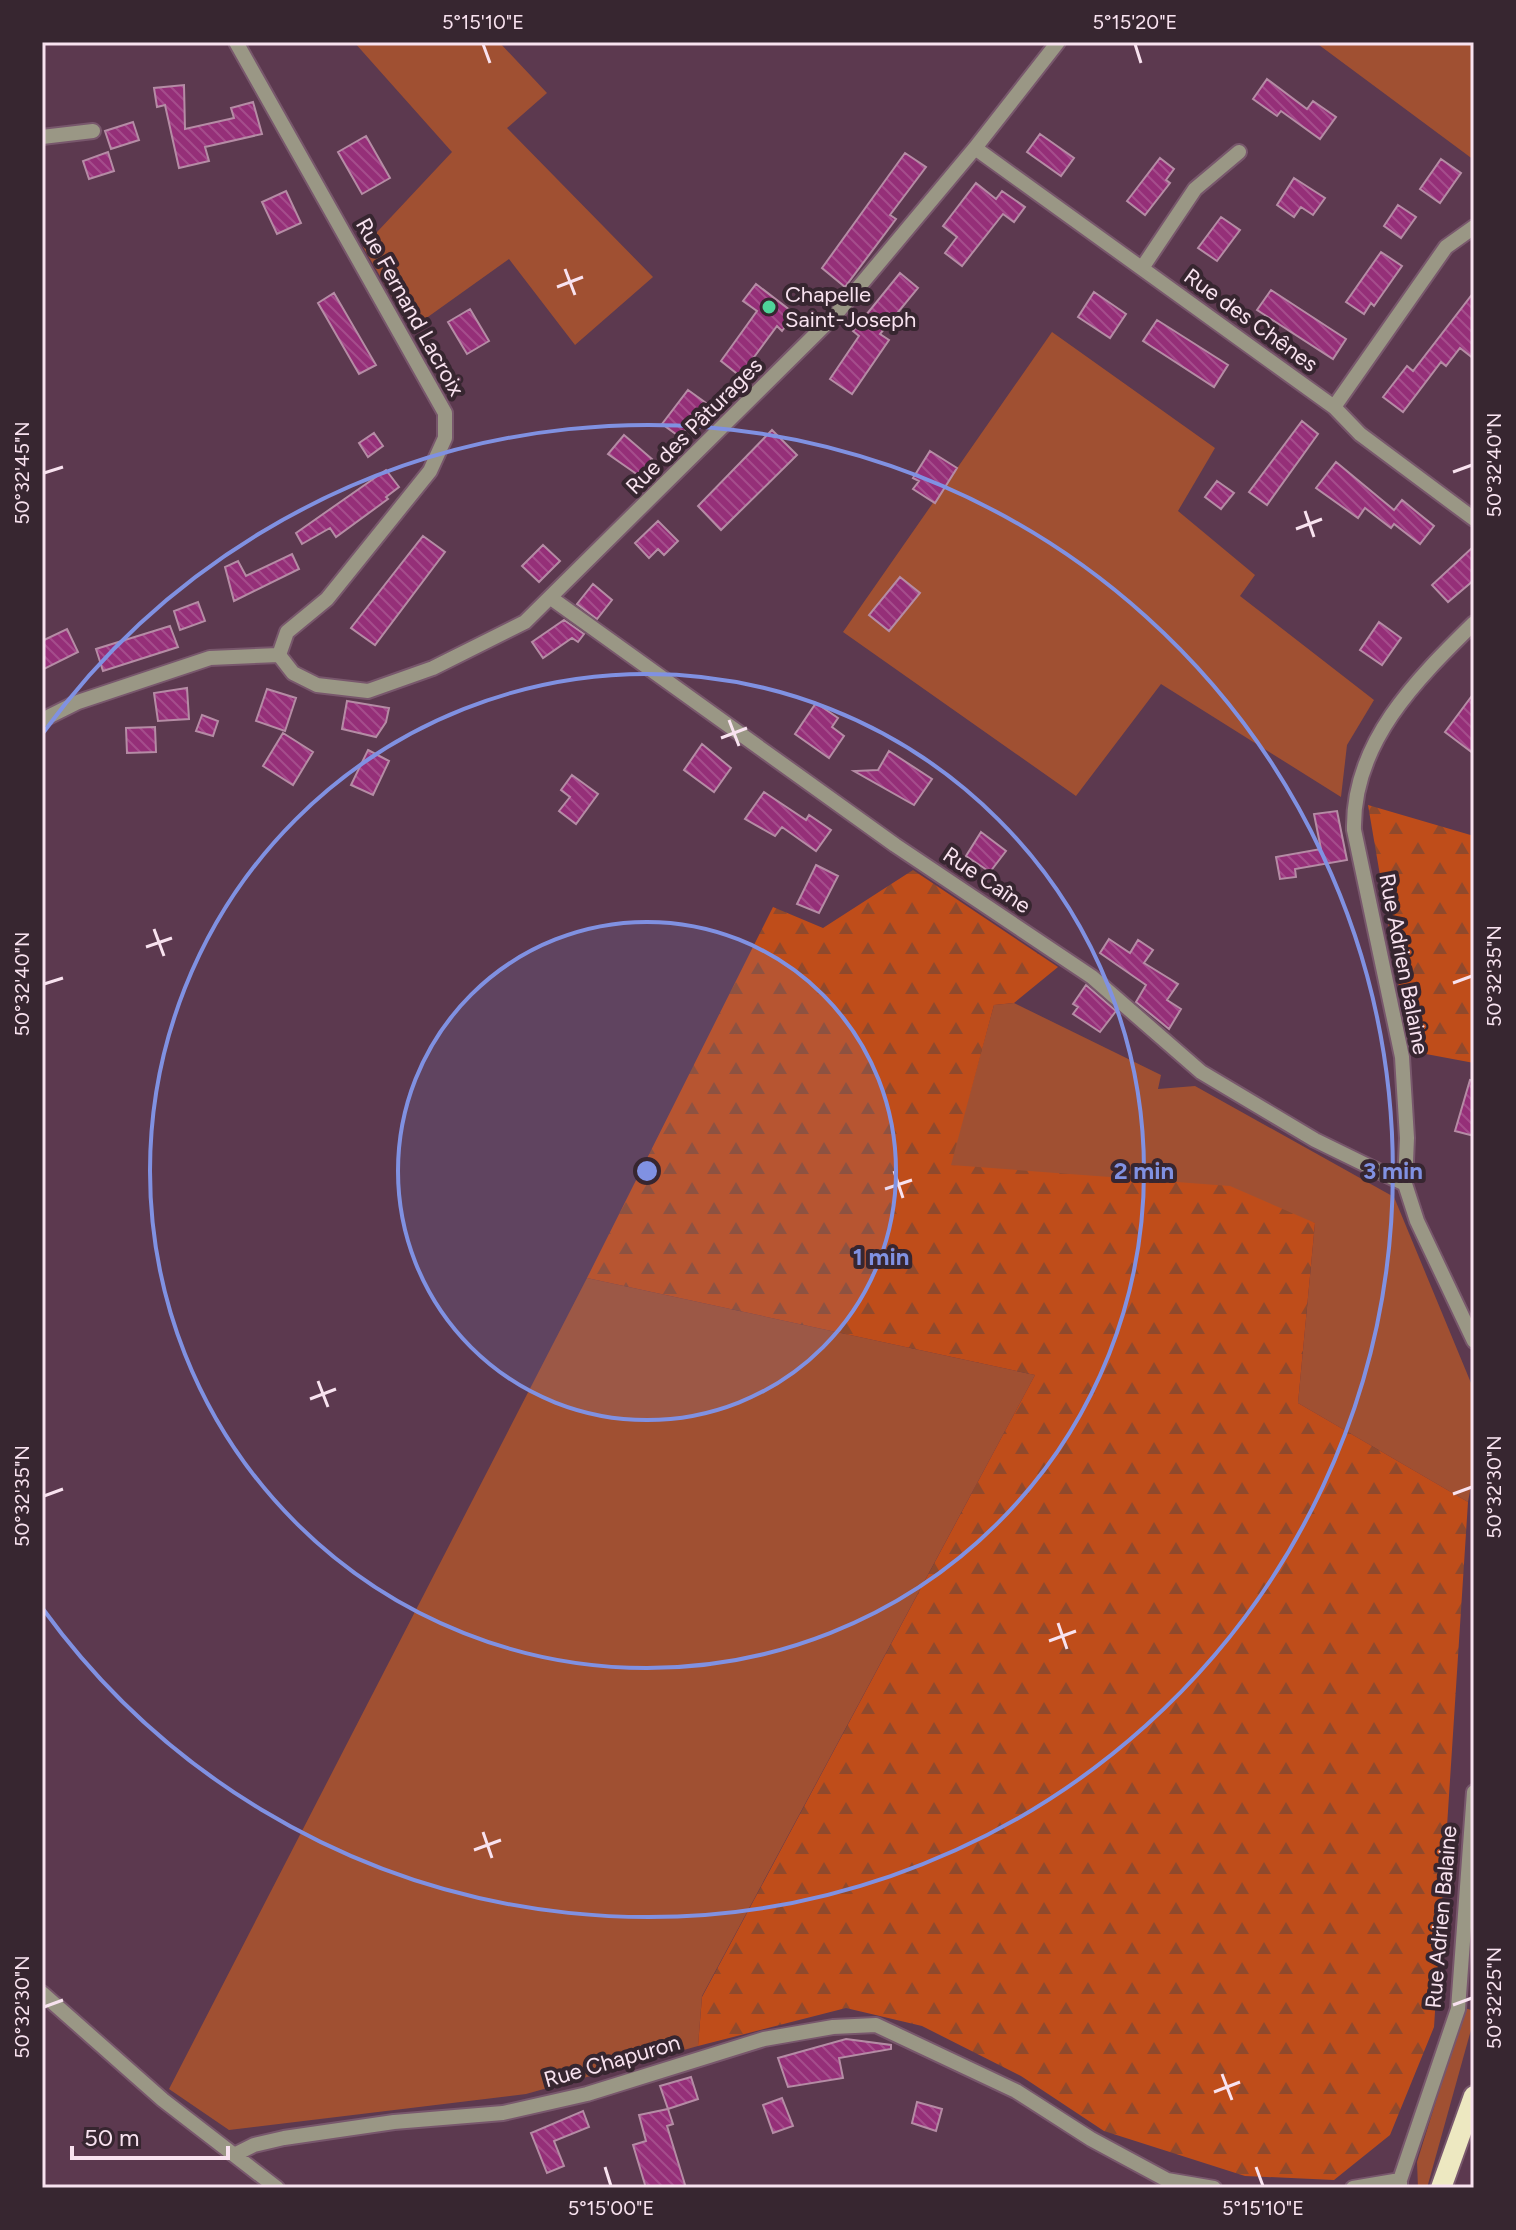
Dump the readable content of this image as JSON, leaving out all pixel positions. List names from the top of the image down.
{
  "streets": {
    "street": [
      "Rue Fernand Lacroix",
      "Rue des Chênes",
      "Rue des Pâturages",
      "Rue Caîne",
      "Rue Adrien Balaine",
      "Rue Chapuron"
    ]
  },
  "crossings": [
    ["Rue Fernand Lacroix", "Rue des Pâturages"],
    ["Rue des Chênes", "Rue des Pâturages"],
    ["Rue des Pâturages", "Rue Caîne"],
    ["Rue Caîne", "Rue Adrien Balaine"]
  ],
  "places": ["Chapelle Saint-Joseph"],
  "scale_bar": "50 m",
  "coordinates": [
    "5°15'10\"E",
    "5°15'20\"E",
    "50°32'40\"N",
    "50°32'45\"N",
    "50°32'35\"N",
    "50°32'30\"N",
    "50°32'25\"N",
    "5°15'00\"E"
  ],
  "rings": ["2 min", "3 min", "1 min"]
}
